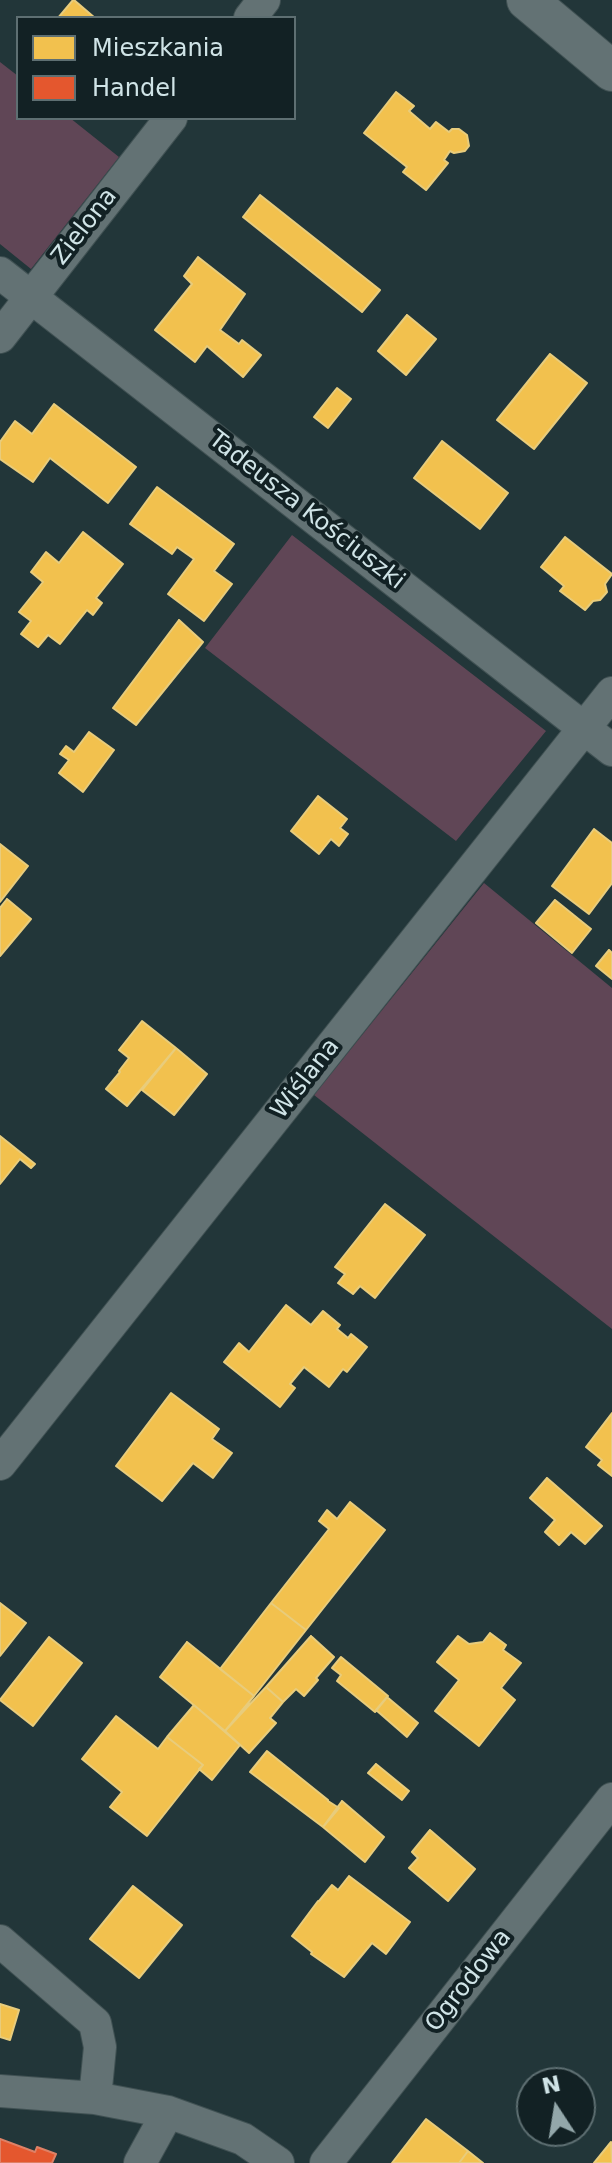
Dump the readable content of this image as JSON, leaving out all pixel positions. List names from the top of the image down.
{
  "streets": {
    "street": [
      "Zielona",
      "Tadeusza Kościuszki",
      "Wiślana",
      "Ogrodowa"
    ]
  },
  "crossings": [
    ["Zielona", "Tadeusza Kościuszki"],
    ["Tadeusza Kościuszki", "Wiślana"]
  ],
  "legend": ["Mieszkania", "Handel"],
  "north": "top"
}
